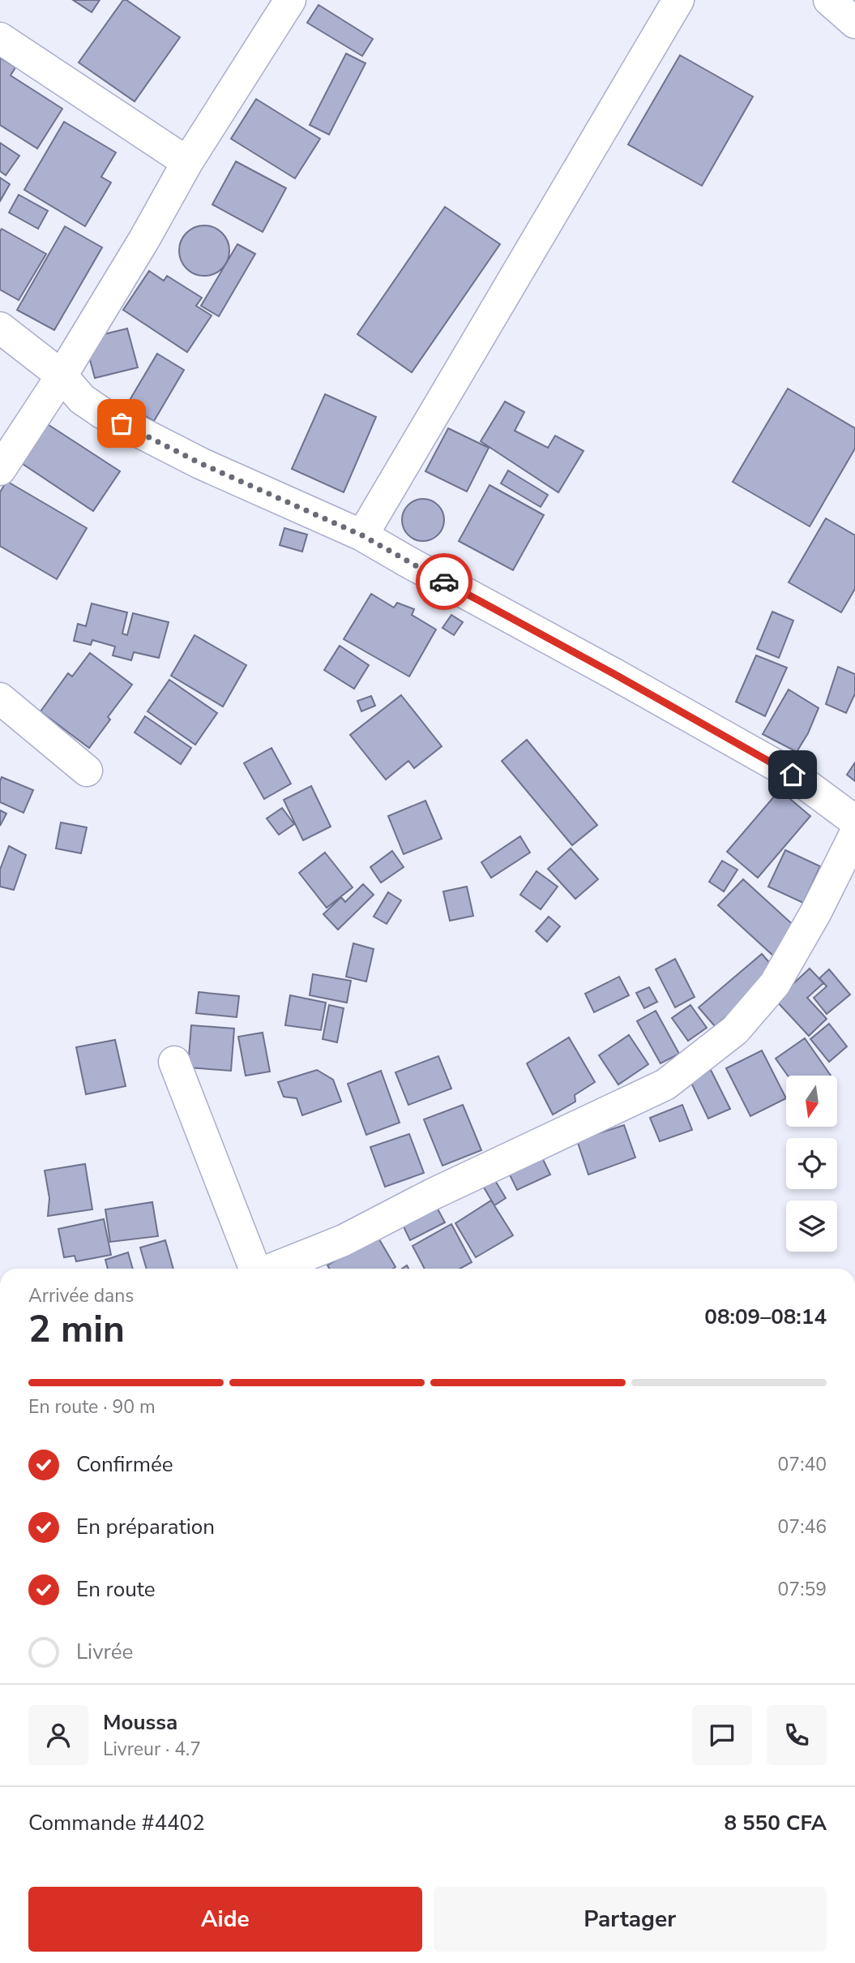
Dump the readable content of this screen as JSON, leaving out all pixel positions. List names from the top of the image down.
{
  "north": "bottom",
  "page": {
    "heading": ["2 min", "Arrivée dans", "08:09–08:14"],
    "panel": [
      "Moussa",
      "Livreur · 4.7",
      "Commande #4402",
      "8 550 CFA"
    ],
    "bar": "En route · 90 m",
    "list": [
      ["Confirmée", "07:40"],
      ["En préparation", "07:46"],
      ["En route", "07:59"],
      "Livrée"
    ],
    "buttons": ["Aide", "Partager"]
  }
}
